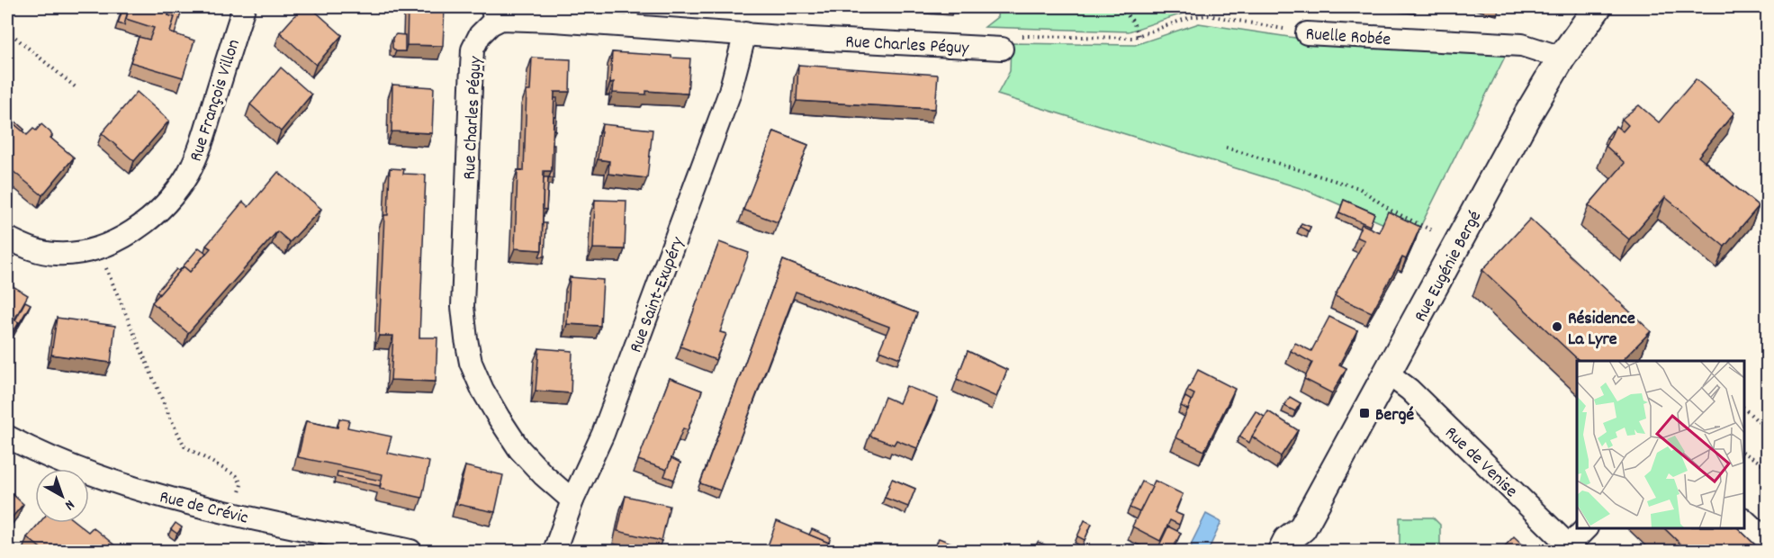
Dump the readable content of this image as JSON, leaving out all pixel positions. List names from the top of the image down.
{
  "streets": {
    "street": [
      "Ruelle Robée",
      "Rue Charles Péguy",
      "Rue François Villon",
      "Rue Eugénie Bergé",
      "Rue Saint-Exupéry",
      "Rue de Venise",
      "Rue de Crévic"
    ]
  },
  "crossings": [
    ["Ruelle Robée", "Rue Charles Péguy"],
    ["Ruelle Robée", "Rue Eugénie Bergé"],
    ["Rue Charles Péguy", "Rue Saint-Exupéry"],
    ["Rue Eugénie Bergé", "Rue de Venise"]
  ],
  "places": {
    "other": ["Résidence La Lyre"],
    "transit": ["Bergé"]
  },
  "north": "bottom right"
}
